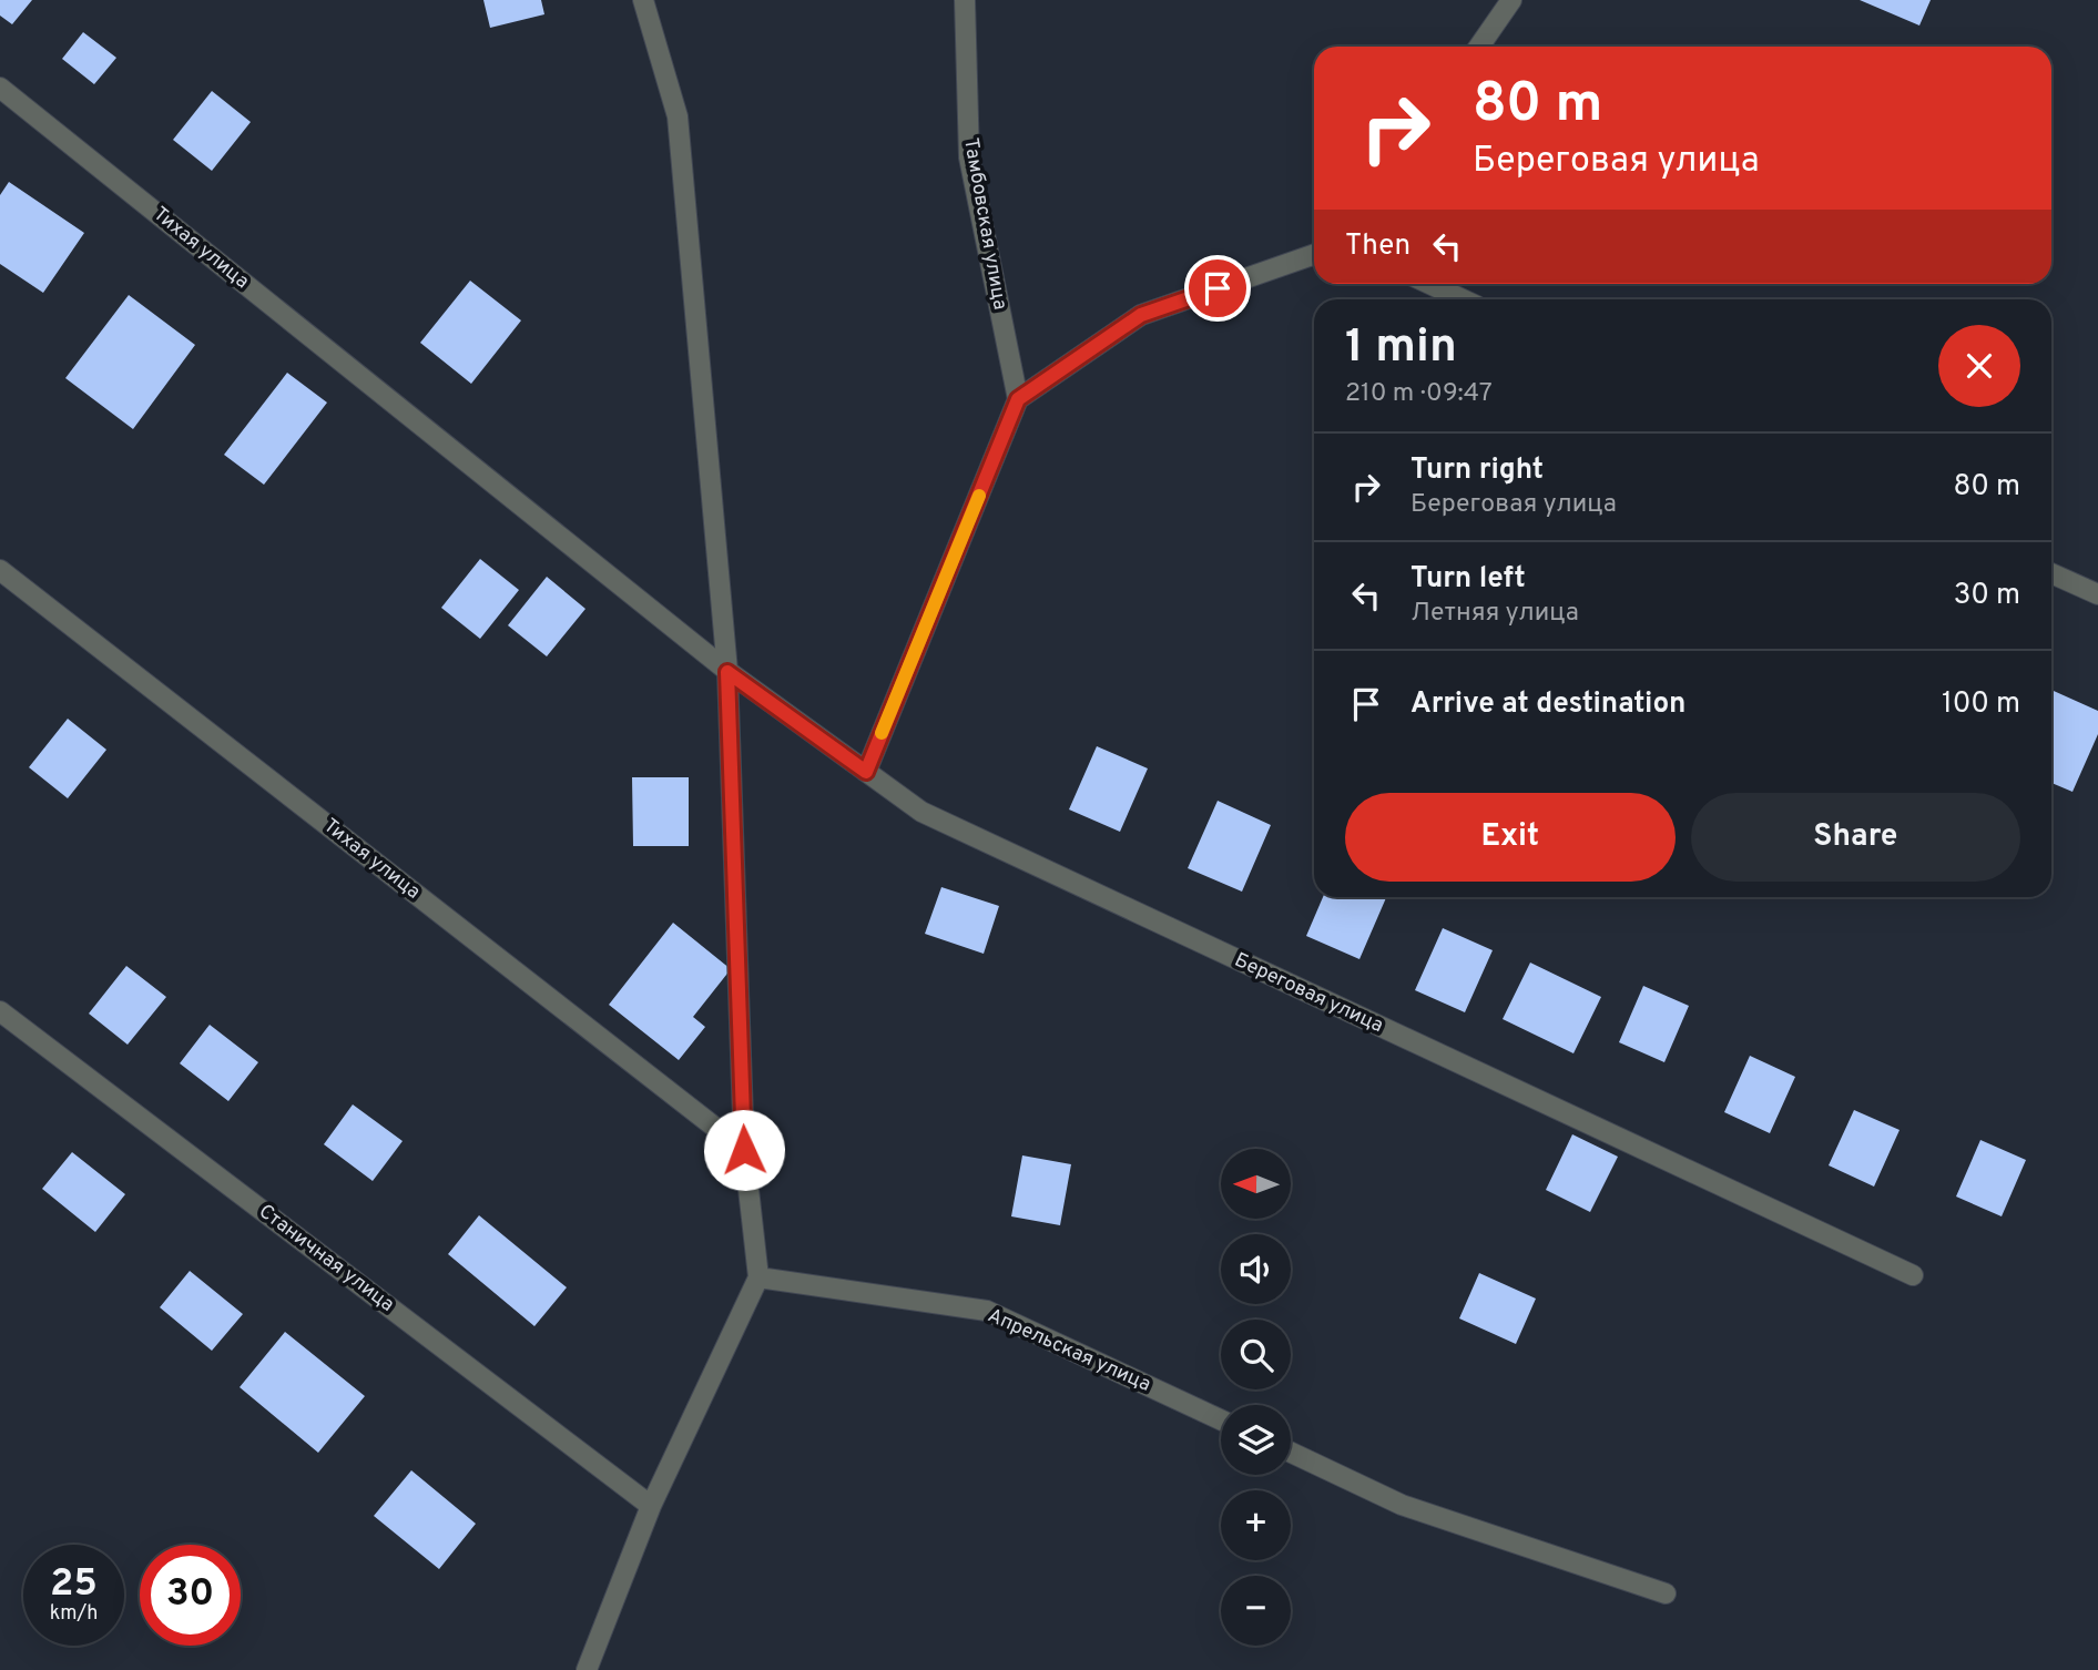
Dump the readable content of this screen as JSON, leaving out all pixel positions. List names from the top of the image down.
{
  "streets": {
    "street": [
      "Тамбовская улица",
      "Тихая улица",
      "Береговая улица",
      "Станичная улица",
      "Апрельская улица"
    ]
  },
  "crossings": [
    ["Тихая улица", "Береговая улица"]
  ],
  "north": "left",
  "page": {
    "turn": ["80 m", "Береговая улица"],
    "then": "Then",
    "heading": ["1 min", "210 m · 09:47"],
    "list": [
      {
        "name": "Turn right",
        "note": "Береговая улица",
        "value": "80 m"
      },
      {
        "name": "Turn left",
        "note": "Летняя улица",
        "value": "30 m"
      },
      {
        "name": "Arrive at destination",
        "value": "100 m"
      }
    ],
    "buttons": ["Exit", "Share"],
    "map_buttons": ["+", "−"],
    "speed": "25 km/h",
    "limit": "30"
  }
}
